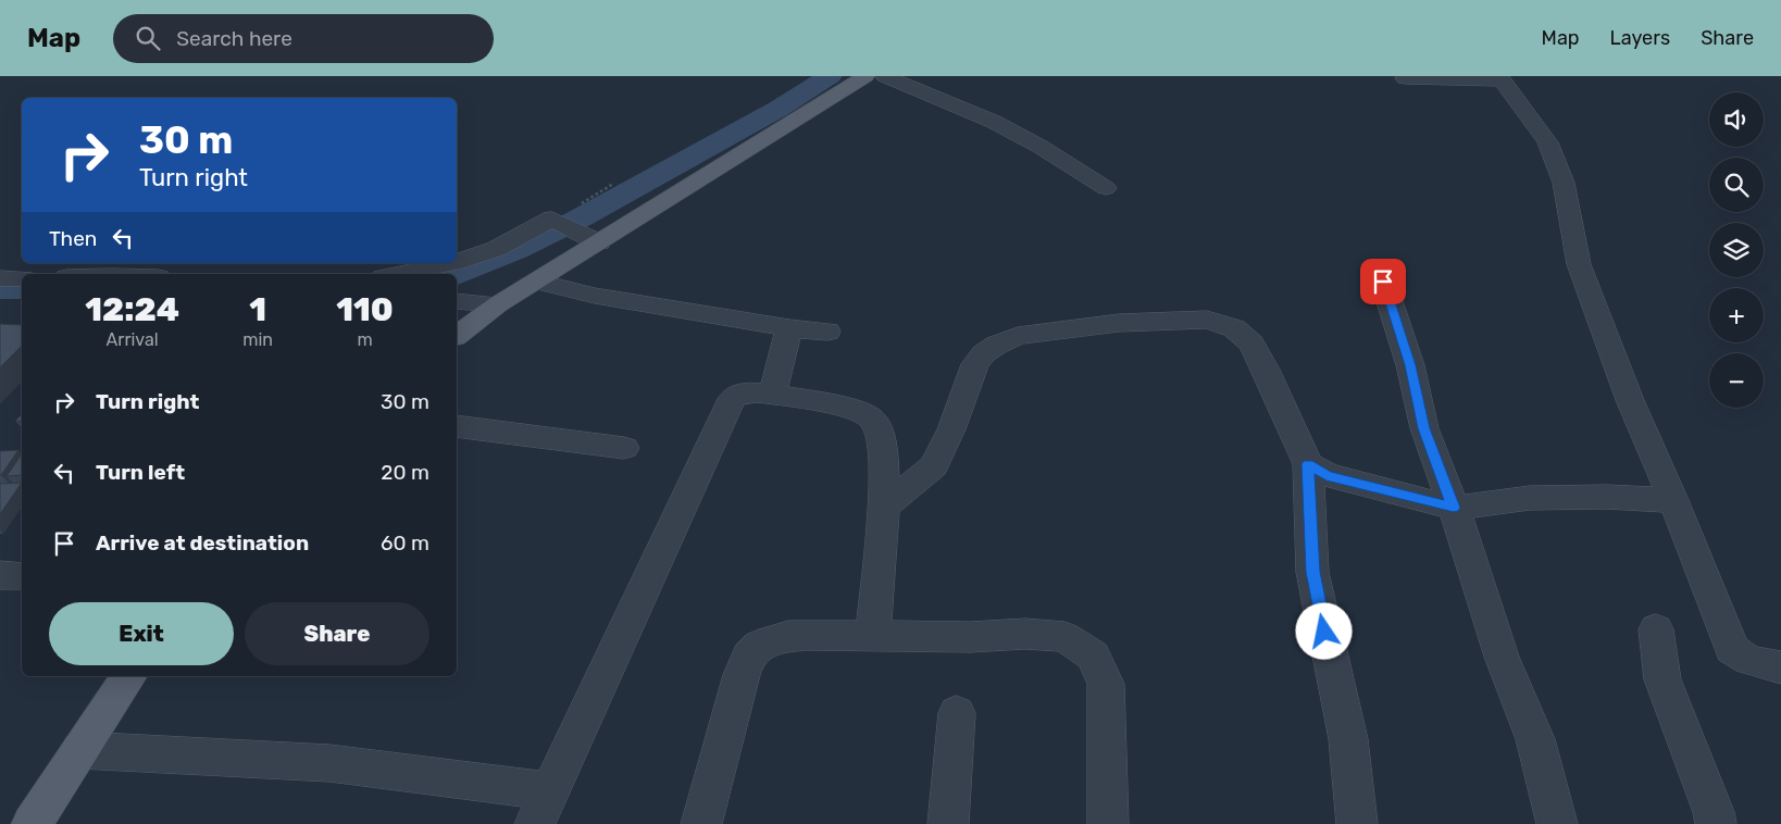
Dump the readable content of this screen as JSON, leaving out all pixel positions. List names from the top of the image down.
{
  "page": {
    "header": "Map",
    "search": "Search here",
    "nav": ["Map", "Layers", "Share"],
    "map_buttons": ["+", "−"],
    "turn": ["30 m", "Turn right"],
    "then": "Then",
    "eta": [
      "12:24",
      "Arrival",
      "1",
      "min",
      "110",
      "m"
    ],
    "list": [
      {
        "name": "Turn right",
        "value": "30 m"
      },
      {
        "name": "Turn left",
        "value": "20 m"
      },
      {
        "name": "Arrive at destination",
        "value": "60 m"
      }
    ],
    "buttons": ["Exit", "Share"]
  }
}
